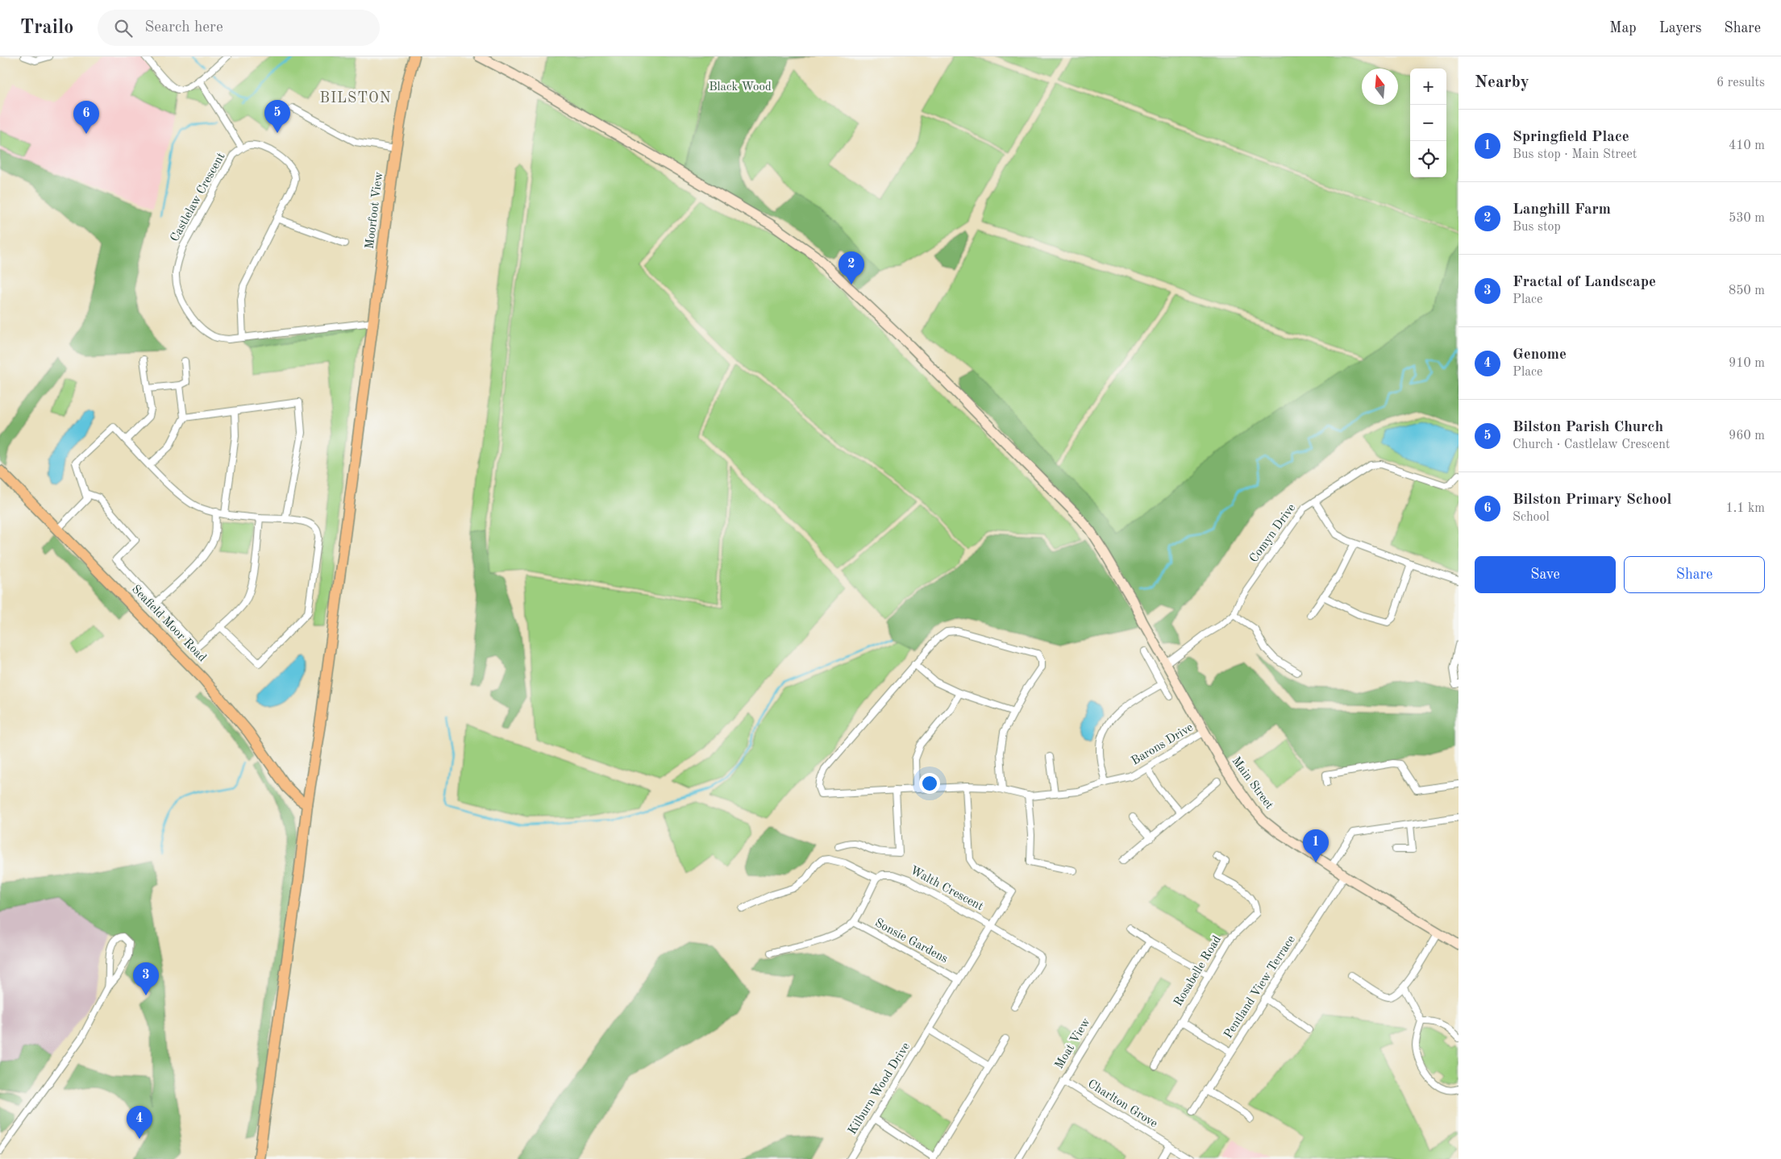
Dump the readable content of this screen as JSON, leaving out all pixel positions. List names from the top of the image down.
{
  "streets": {
    "main road": ["Moorfoot View", "Seafield Moor Road", "Main Street"],
    "street": [
      "Castlelaw Crescent",
      "Comyn Drive",
      "Barons Drive",
      "Walth Crescent",
      "Sonsie Gardens",
      "Rosabelle Road",
      "Pentland View Terrace",
      "Moat View",
      "Kilburn Wood Drive",
      "Charlton Grove"
    ]
  },
  "crossings": [
    ["Castlelaw Crescent", "Moorfoot View"],
    ["Moorfoot View", "Seafield Moor Road"],
    ["Comyn Drive", "Main Street"],
    ["Barons Drive", "Main Street"],
    ["Barons Drive", "Kilburn Wood Drive"],
    ["Main Street", "Pentland View Terrace"],
    ["Walth Crescent", "Kilburn Wood Drive"],
    ["Sonsie Gardens", "Kilburn Wood Drive"],
    ["Moat View", "Charlton Grove"]
  ],
  "districts": ["BILSTON"],
  "parks": ["Black Wood"],
  "north": "top",
  "page": {
    "header": "Trailo",
    "search": "Search here",
    "nav": ["Map", "Layers", "Share"],
    "heading": ["Nearby", "6 results"],
    "map_buttons": ["+", "−"],
    "pins": [
      "5",
      "6",
      "2",
      "1",
      "3",
      "4"
    ],
    "list": [
      {
        "mark": "1",
        "name": "Springfield Place",
        "note": "Bus stop · Main Street",
        "value": "410 m"
      },
      {
        "mark": "2",
        "name": "Langhill Farm",
        "note": "Bus stop",
        "value": "530 m"
      },
      {
        "mark": "3",
        "name": "Fractal of Landscape",
        "note": "Place",
        "value": "850 m"
      },
      {
        "mark": "4",
        "name": "Genome",
        "note": "Place",
        "value": "910 m"
      },
      {
        "mark": "5",
        "name": "Bilston Parish Church",
        "note": "Church · Castlelaw Crescent",
        "value": "960 m"
      },
      {
        "mark": "6",
        "name": "Bilston Primary School",
        "note": "School",
        "value": "1.1 km"
      }
    ],
    "buttons": ["Save", "Share"]
  }
}
